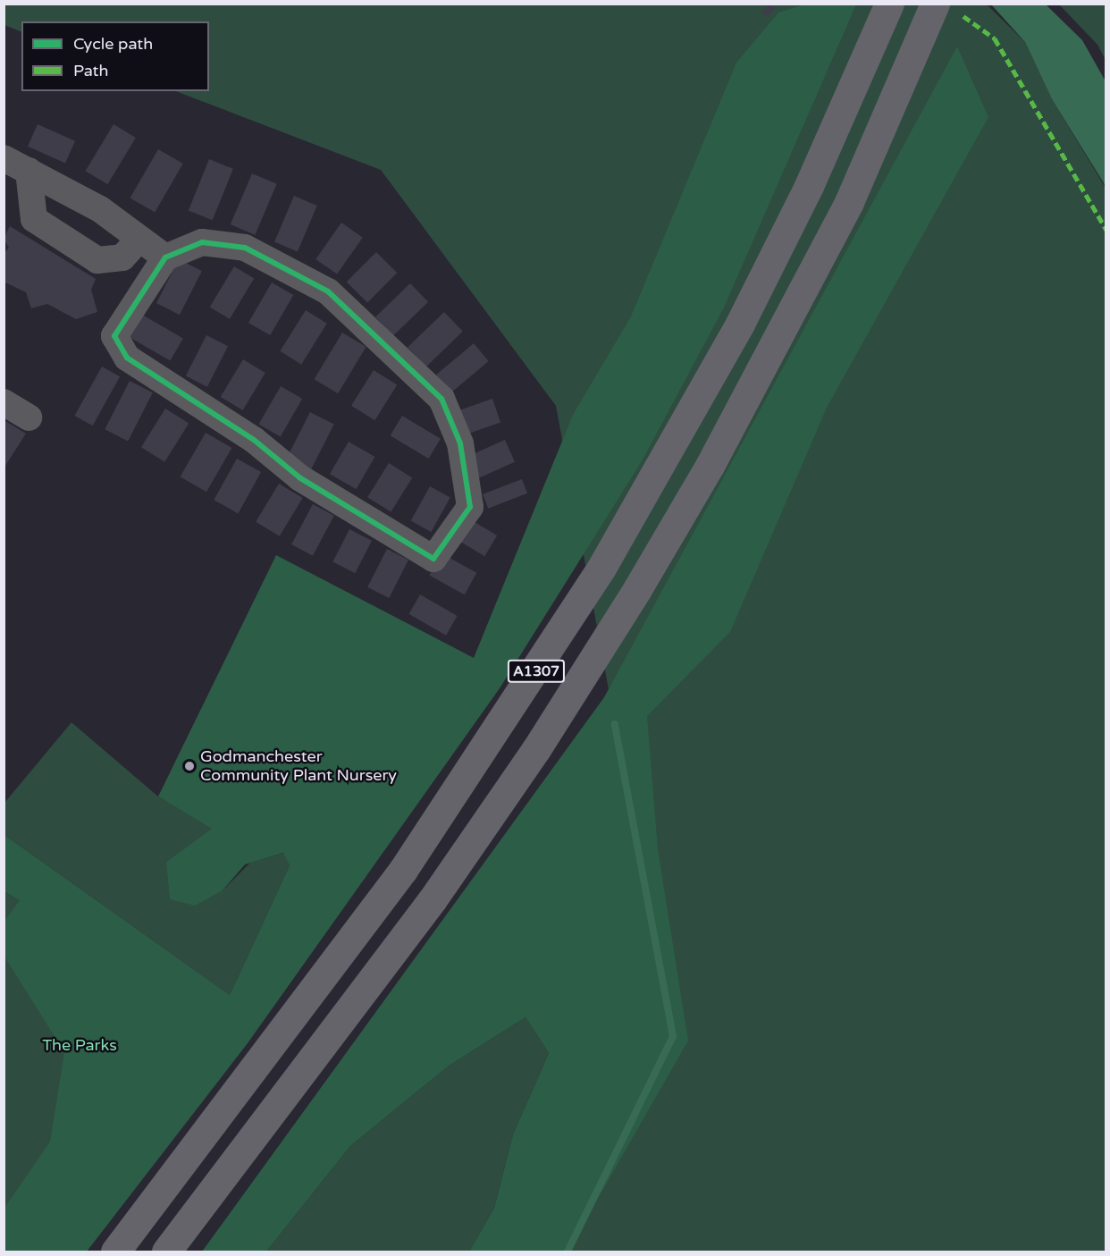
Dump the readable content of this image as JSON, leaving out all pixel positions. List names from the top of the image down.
{
  "streets": {
    "main road": ["A1307"]
  },
  "parks": ["The Parks"],
  "places": ["Godmanchester Community Plant Nursery"],
  "legend": ["Cycle path", "Path"]
}
